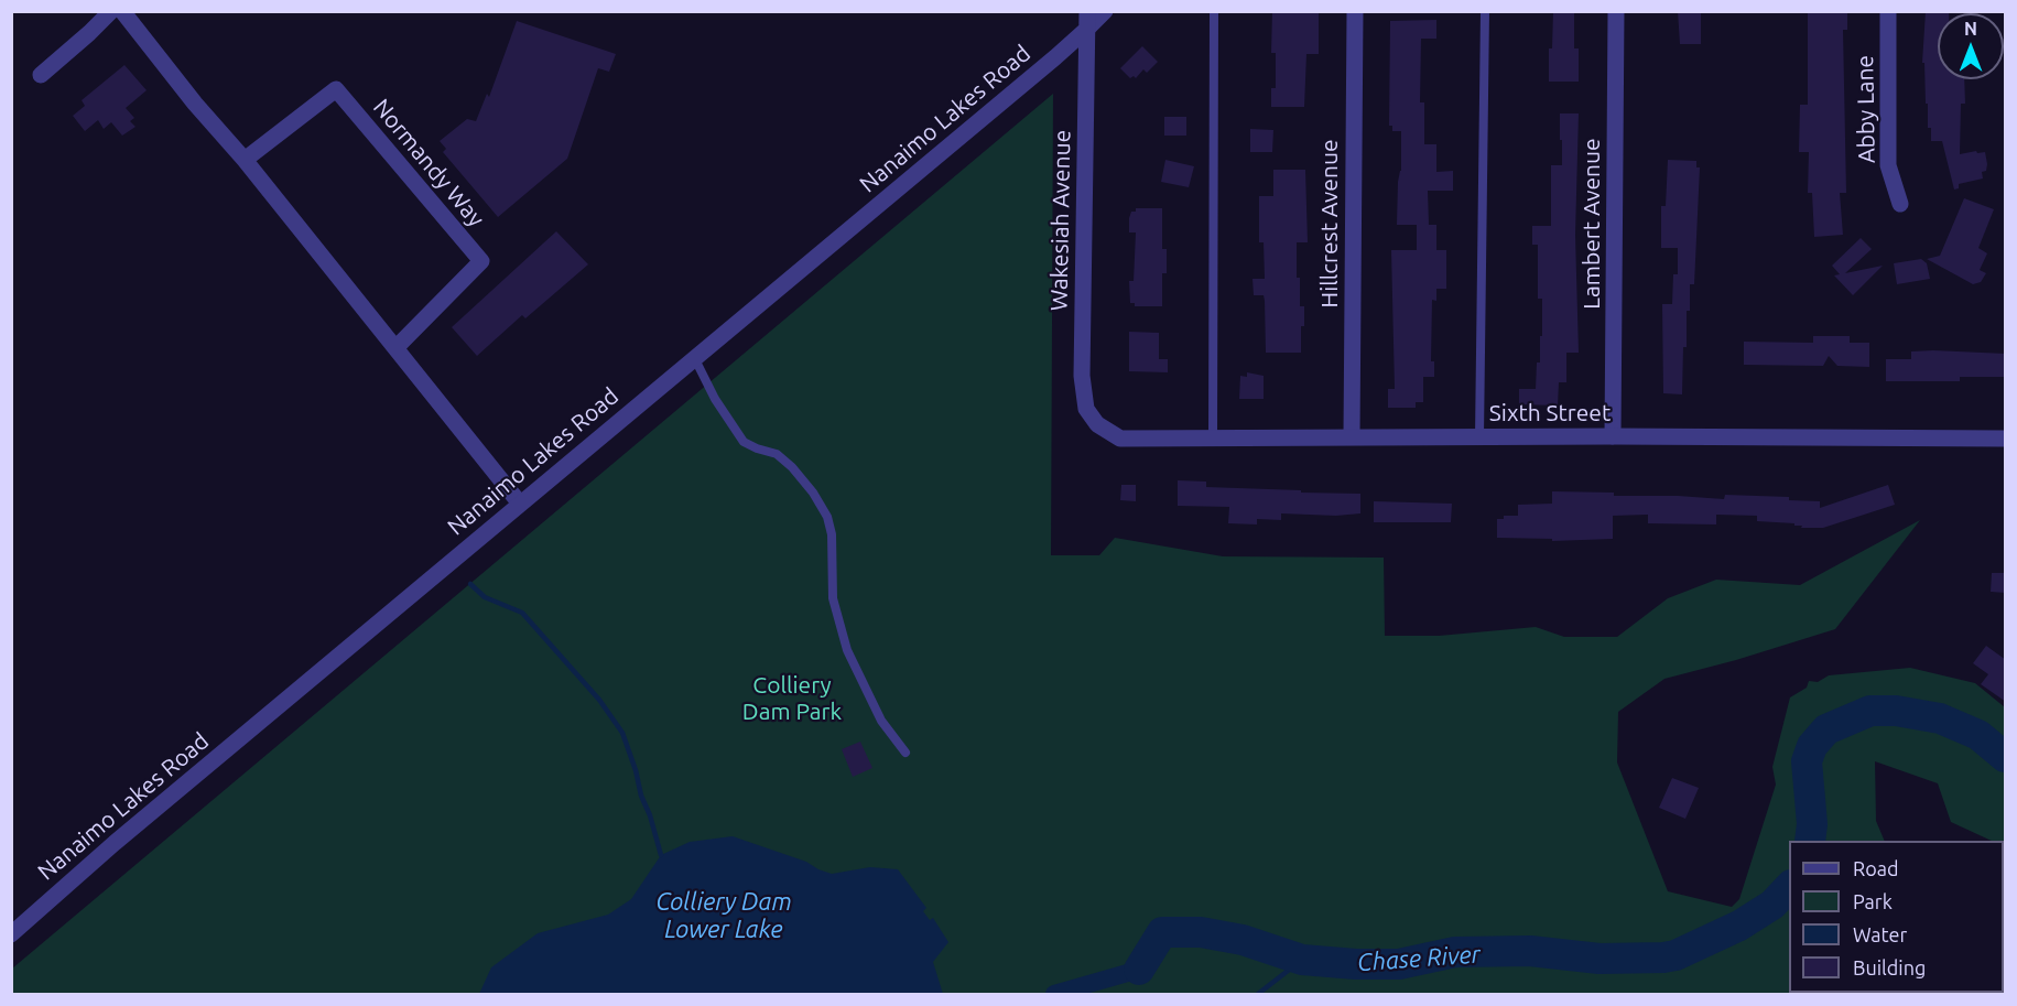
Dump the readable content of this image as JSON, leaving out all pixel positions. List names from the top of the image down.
{
  "streets": {
    "street": [
      "Abby Lane",
      "Nanaimo Lakes Road",
      "Normandy Way",
      "Wakesiah Avenue",
      "Hillcrest Avenue",
      "Lambert Avenue",
      "Sixth Street"
    ]
  },
  "crossings": [
    ["Nanaimo Lakes Road", "Wakesiah Avenue"],
    ["Wakesiah Avenue", "Sixth Street"],
    ["Hillcrest Avenue", "Sixth Street"],
    ["Lambert Avenue", "Sixth Street"]
  ],
  "water": ["Colliery Dam Lower Lake", "Chase River"],
  "parks": ["Colliery Dam Park"],
  "legend": [
    "Road",
    "Park",
    "Water",
    "Building"
  ],
  "north": "top"
}
